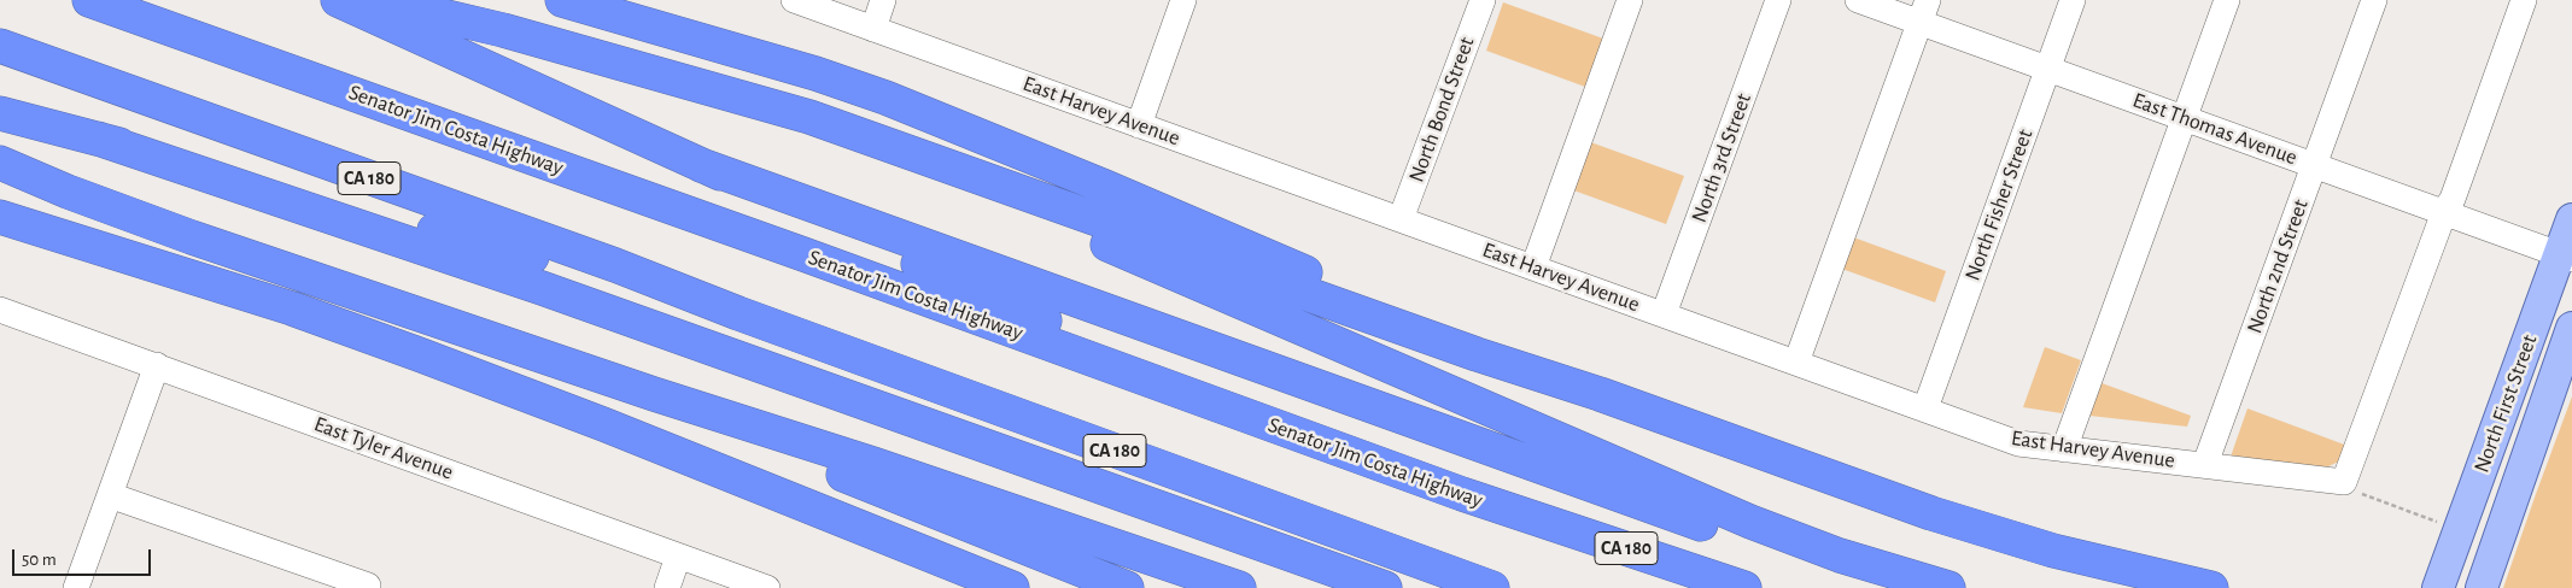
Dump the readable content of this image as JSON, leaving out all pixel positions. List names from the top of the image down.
{
  "streets": {
    "highway": ["Senator Jim Costa Highway", "CA 180"],
    "main road": ["North First Street"],
    "street": [
      "North Bond Street",
      "East Harvey Avenue",
      "East Thomas Avenue",
      "North 3rd Street",
      "North Fisher Street",
      "North 2nd Street",
      "East Tyler Avenue"
    ]
  },
  "crossings": [
    ["North Bond Street", "East Harvey Avenue"],
    ["East Harvey Avenue", "North 3rd Street"],
    ["East Harvey Avenue", "North Fisher Street"],
    ["East Harvey Avenue", "North 2nd Street"],
    ["East Thomas Avenue", "North Fisher Street"],
    ["East Thomas Avenue", "North 2nd Street"],
    ["East Thomas Avenue", "North First Street"]
  ],
  "scale_bar": "50 m"
}
